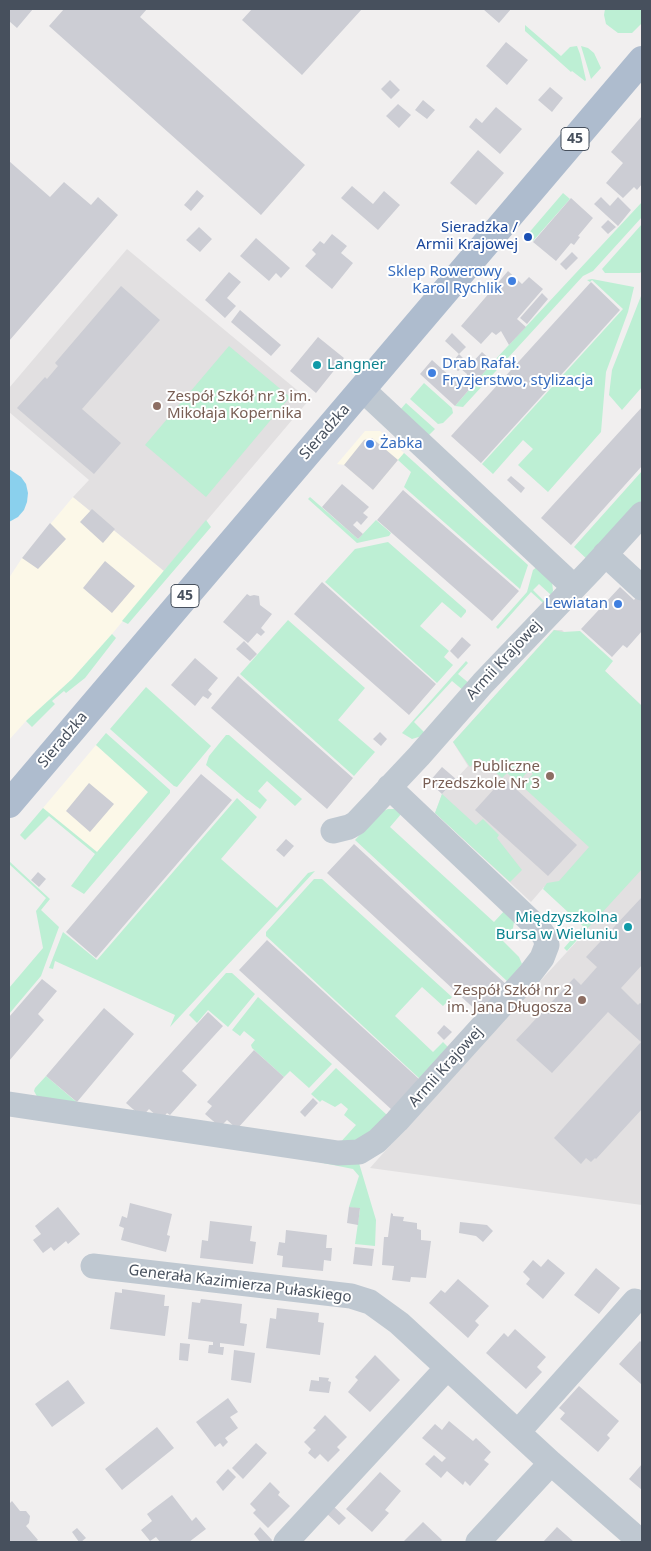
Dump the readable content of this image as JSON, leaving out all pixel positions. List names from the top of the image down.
{
  "streets": {
    "main road": ["45", "Sieradzka"],
    "street": ["Armii Krajowej", "Generała Kazimierza Pułaskiego"]
  },
  "places": [
    "Sieradzka / Armii Krajowej",
    "Sklep Rowerowy Karol Rychlik",
    "Langner",
    "Drab Rafał. Fryzjerstwo, stylizacja",
    "Zespół Szkół nr 3 im. Mikołaja Kopernika",
    "Żabka",
    "Lewiatan",
    "Publiczne Przedszkole Nr 3",
    "Międzyszkolna Bursa w Wieluniu",
    "Zespół Szkół nr 2 im. Jana Długosza"
  ]
}
